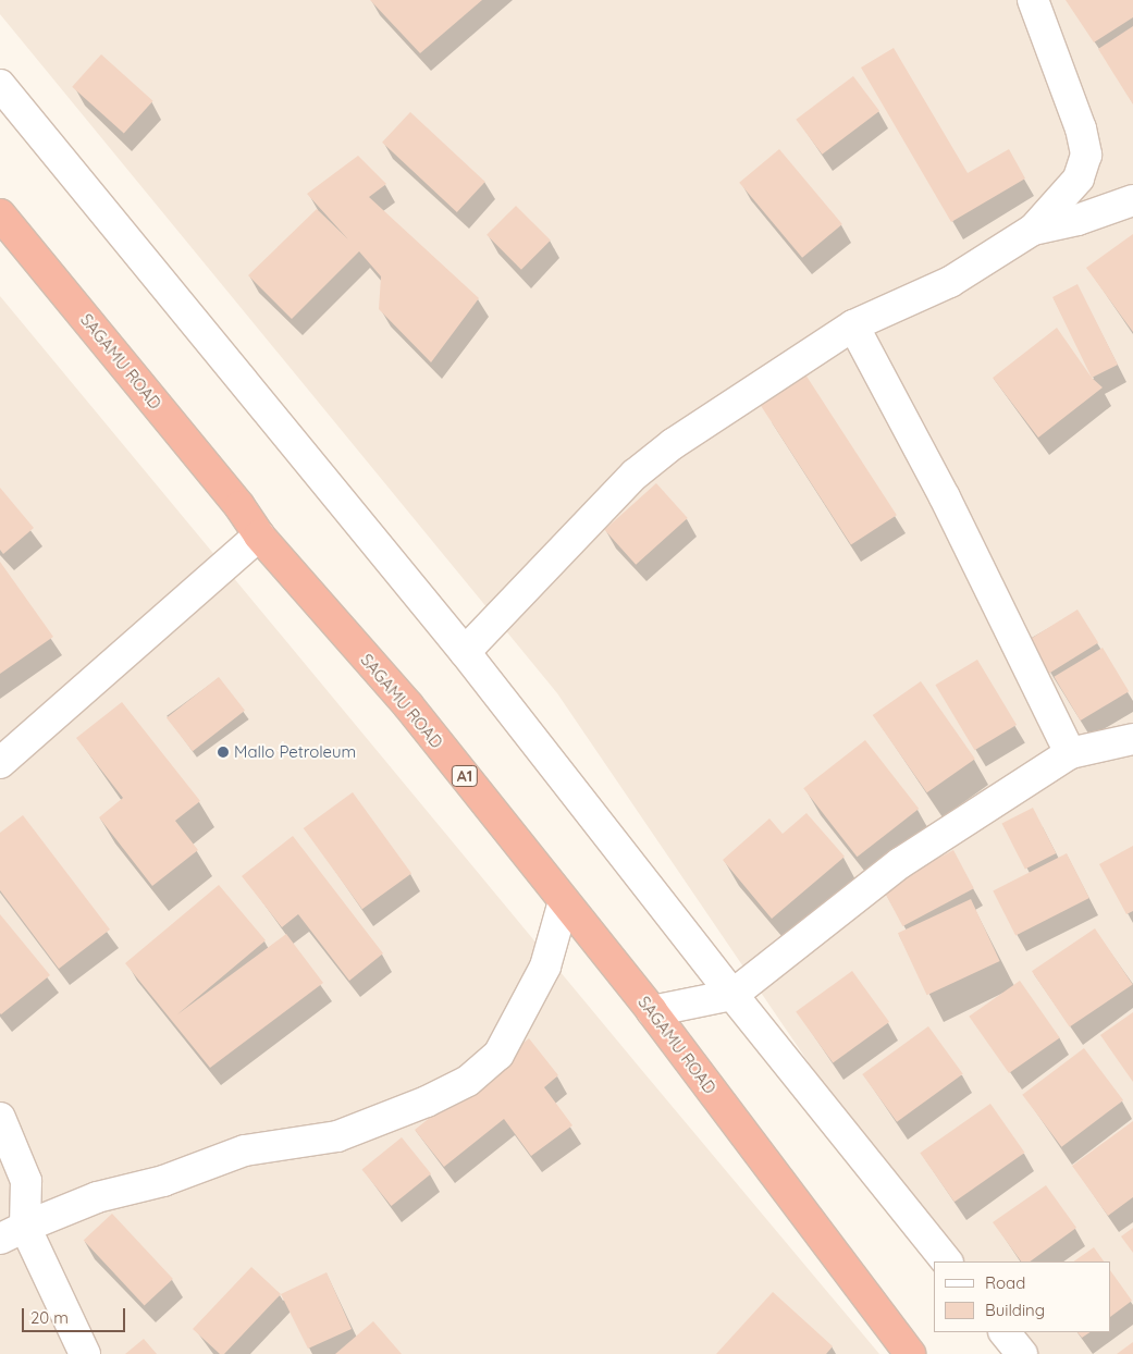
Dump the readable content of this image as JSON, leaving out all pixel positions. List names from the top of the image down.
{
  "streets": {
    "highway": ["SAGAMU ROAD", "A1"]
  },
  "places": ["Mallo Petroleum"],
  "legend": ["Road", "Building"],
  "scale_bar": "20 m"
}
